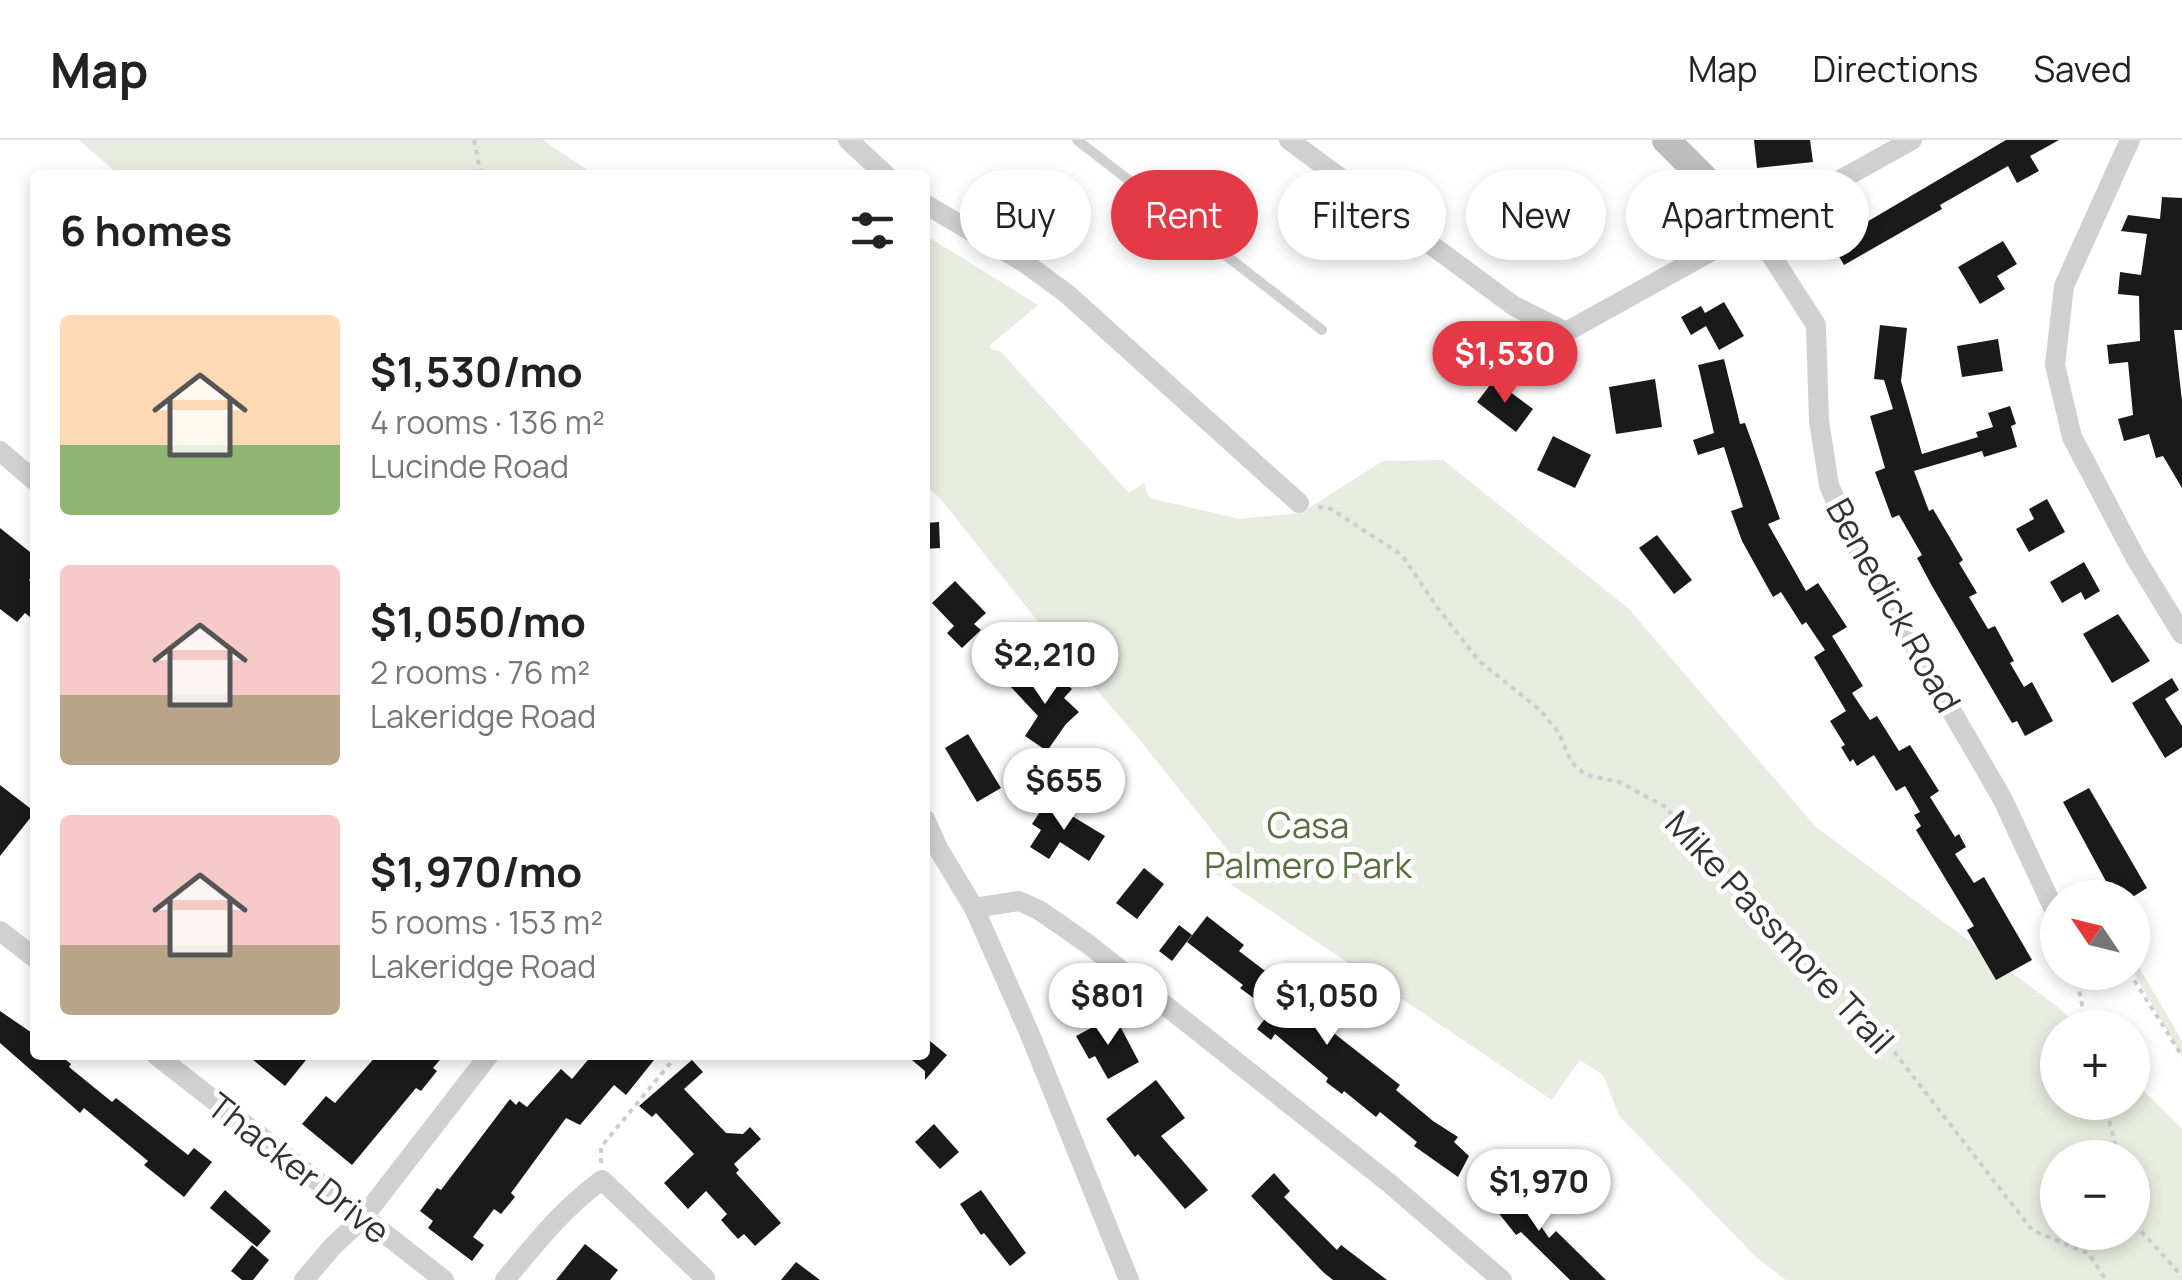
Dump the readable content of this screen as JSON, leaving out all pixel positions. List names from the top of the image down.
{
  "streets": {
    "street": ["Benedick Road", "Thacker Drive"],
    "path": ["Mike Passmore Trail"]
  },
  "parks": ["Casa Palmero Park"],
  "north": "top left",
  "page": {
    "header": "Map",
    "nav": ["Map", "Directions", "Saved"],
    "chip": [
      "Buy",
      "Rent",
      "Filters",
      "New",
      "Apartment"
    ],
    "heading": "6 homes",
    "list": [
      {
        "name": "$1,530/mo",
        "note": "4 rooms · 136 m² · Lucinde Road"
      },
      {
        "name": "$1,050/mo",
        "note": "2 rooms · 76 m² · Lakeridge Road"
      },
      {
        "name": "$1,970/mo",
        "note": "5 rooms · 153 m² · Lakeridge Road"
      }
    ],
    "price": [
      "$1,530",
      "$2,210",
      "$655",
      "$801",
      "$1,050",
      "$1,970"
    ],
    "map_buttons": ["+", "−"]
  }
}
